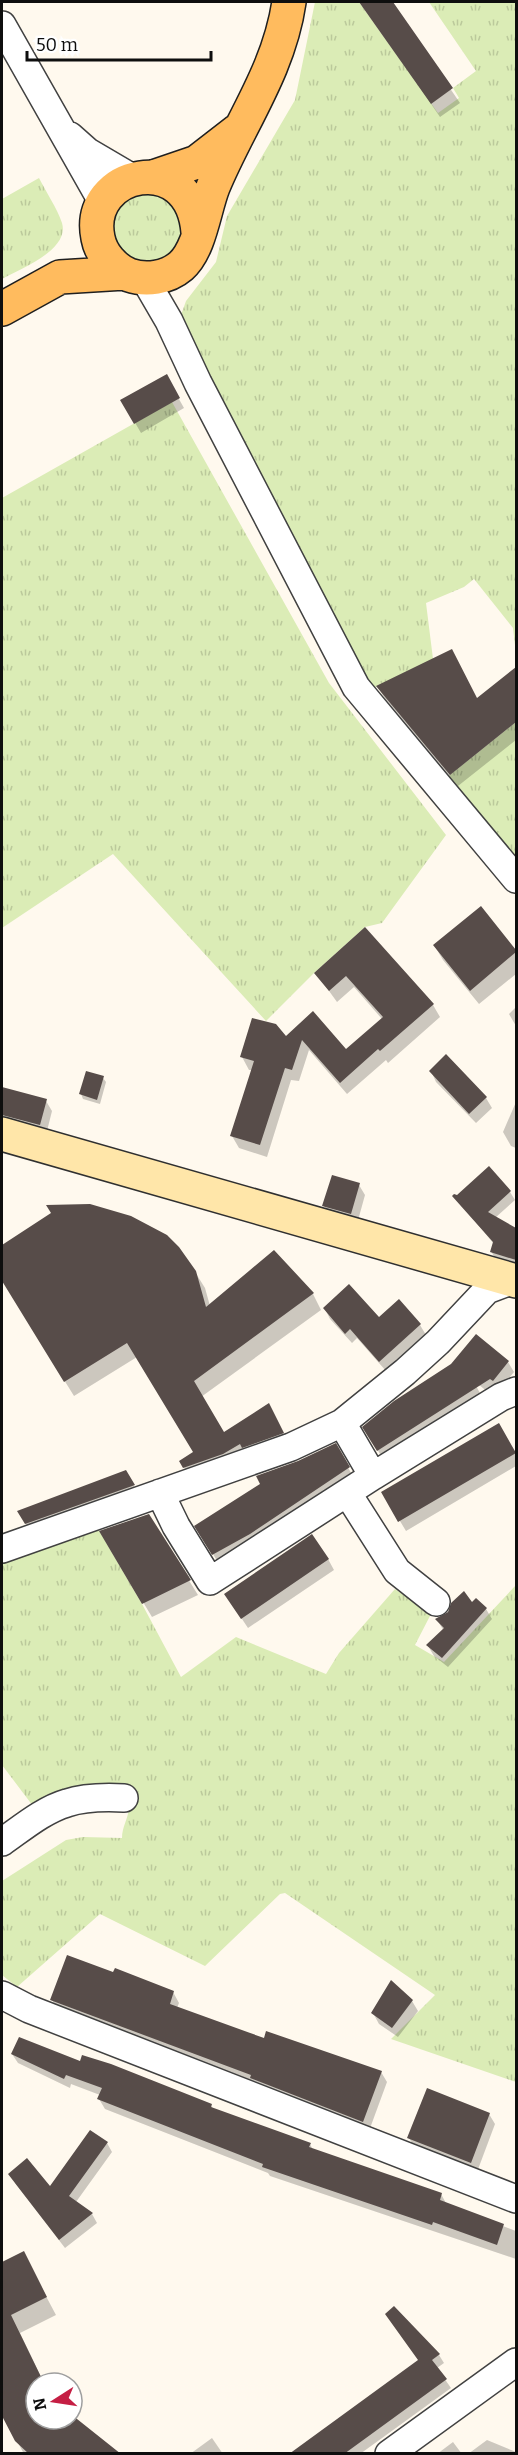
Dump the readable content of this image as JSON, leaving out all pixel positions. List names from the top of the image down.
{
  "scale_bar": "50 m",
  "north": "left"
}
